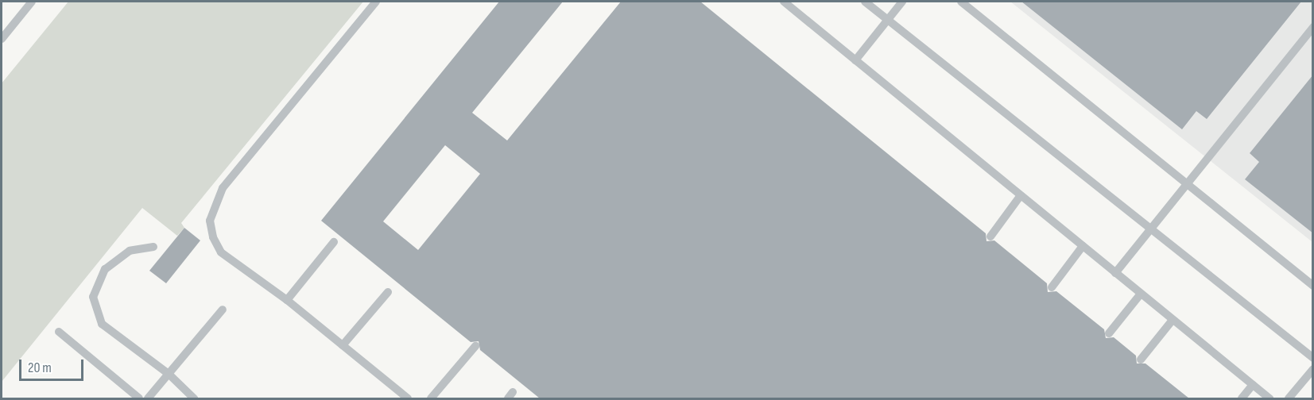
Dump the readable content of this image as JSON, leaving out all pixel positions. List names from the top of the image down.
{
  "scale_bar": "20 m"
}
